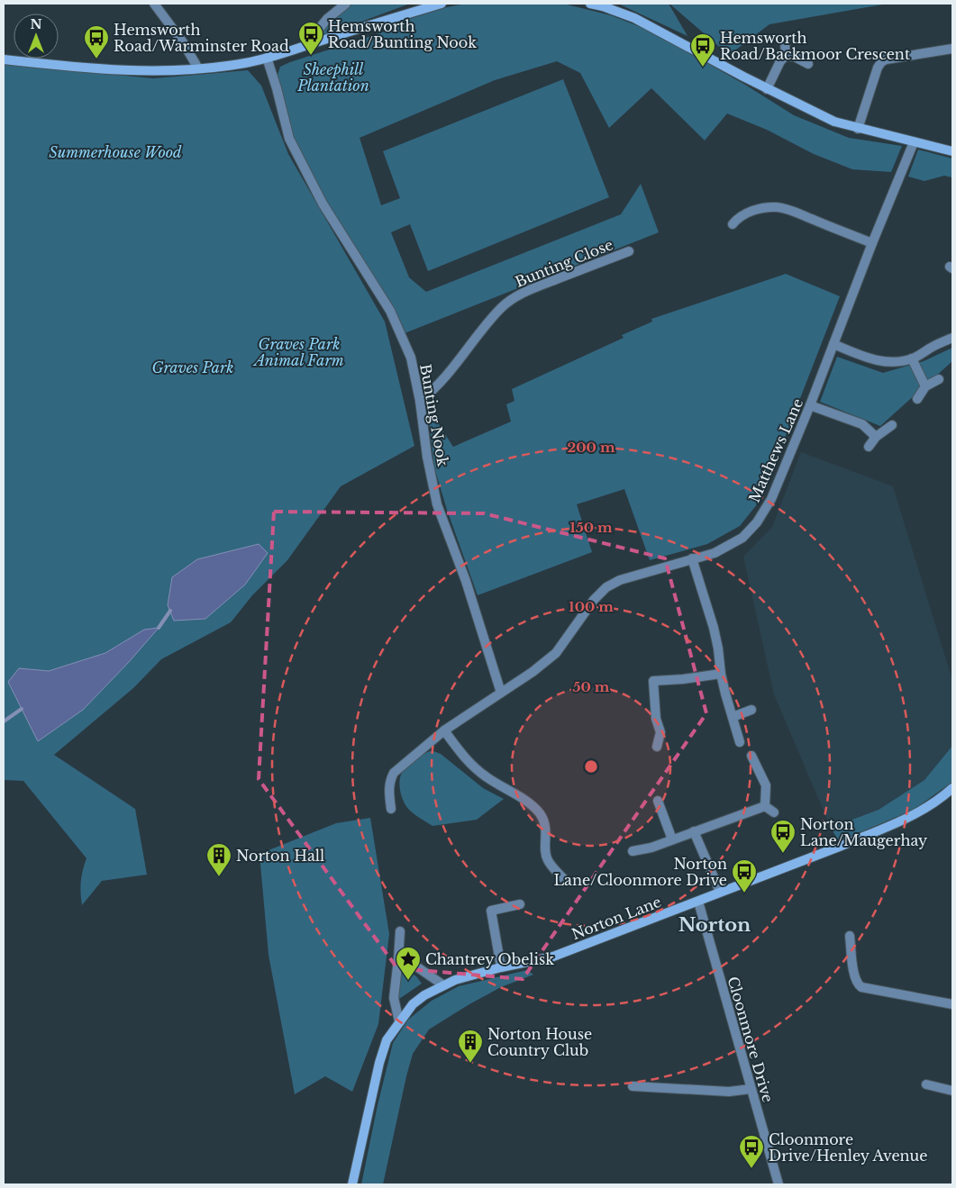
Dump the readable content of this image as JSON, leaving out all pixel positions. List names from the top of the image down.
{
  "streets": {
    "street": [
      "Bunting Close",
      "Bunting Nook",
      "Matthews Lane",
      "Norton Lane",
      "Cloonmore Drive"
    ]
  },
  "crossings": [
    ["Bunting Close", "Bunting Nook"],
    ["Bunting Nook", "Matthews Lane"],
    ["Norton Lane", "Cloonmore Drive"]
  ],
  "districts": ["Norton"],
  "parks": [
    "Sheephill Plantation",
    "Summerhouse Wood",
    "Graves Park Animal Farm",
    "Graves Park"
  ],
  "places": {
    "bus stop": [
      "Hemsworth Road/Bunting Nook",
      "Hemsworth Road/Warminster Road",
      "Hemsworth Road/Backmoor Crescent",
      "Norton Lane/Maugerhay",
      "Norton Lane/Cloonmore Drive",
      "Cloonmore Drive/Henley Avenue"
    ],
    "building": ["Norton Hall", "Norton House Country Club"],
    "place": ["Chantrey Obelisk"]
  },
  "north": "top",
  "rings": [
    "200 m",
    "150 m",
    "100 m",
    "50 m"
  ]
}
